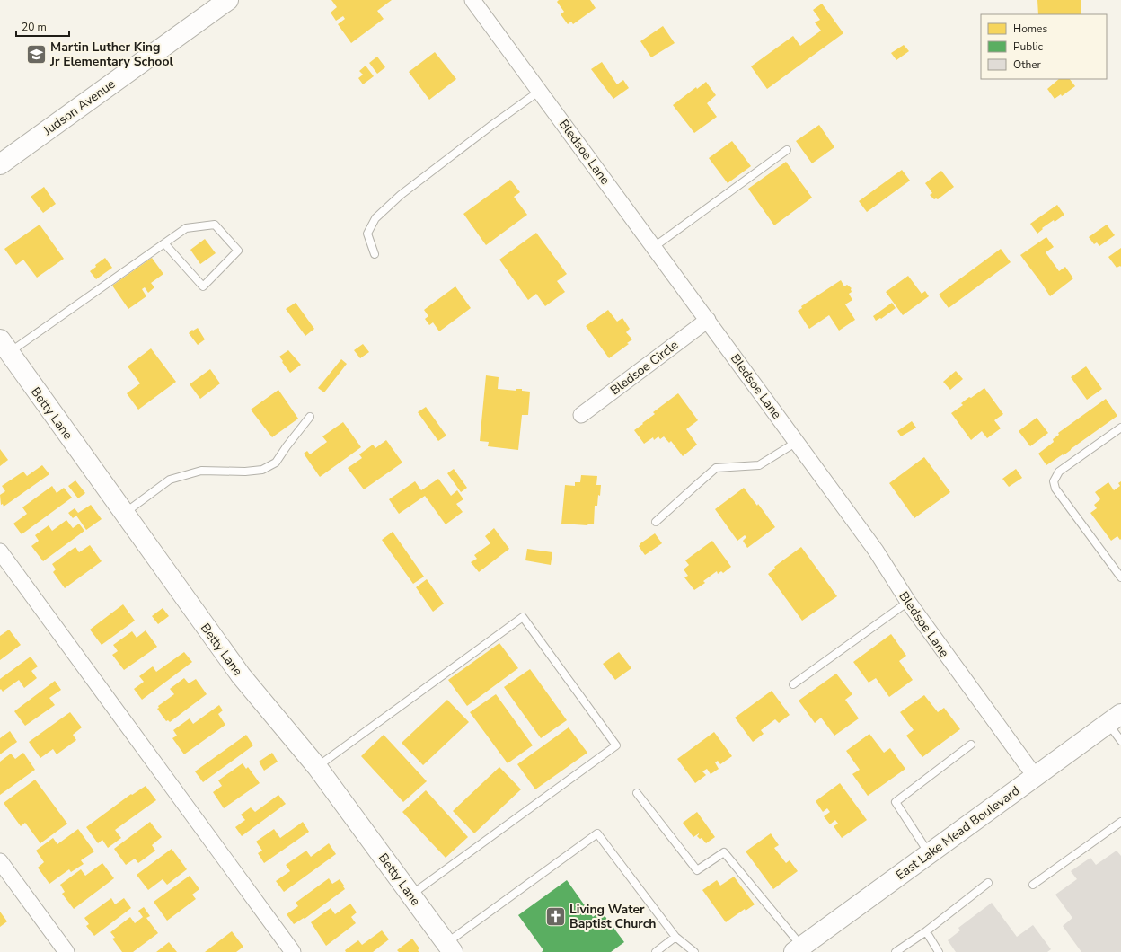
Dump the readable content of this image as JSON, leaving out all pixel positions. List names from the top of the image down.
{
  "streets": {
    "street": [
      "Judson Avenue",
      "Bledsoe Lane",
      "Bledsoe Circle",
      "Betty Lane",
      "East Lake Mead Boulevard"
    ]
  },
  "crossings": [
    ["Bledsoe Lane", "Bledsoe Circle"],
    ["Bledsoe Lane", "East Lake Mead Boulevard"]
  ],
  "places": {
    "school or university": ["Martin Luther King Jr Elementary School"],
    "church": ["Living Water Baptist Church"]
  },
  "legend": ["Homes", "Public", "Other"],
  "scale_bar": "20 m"
}
